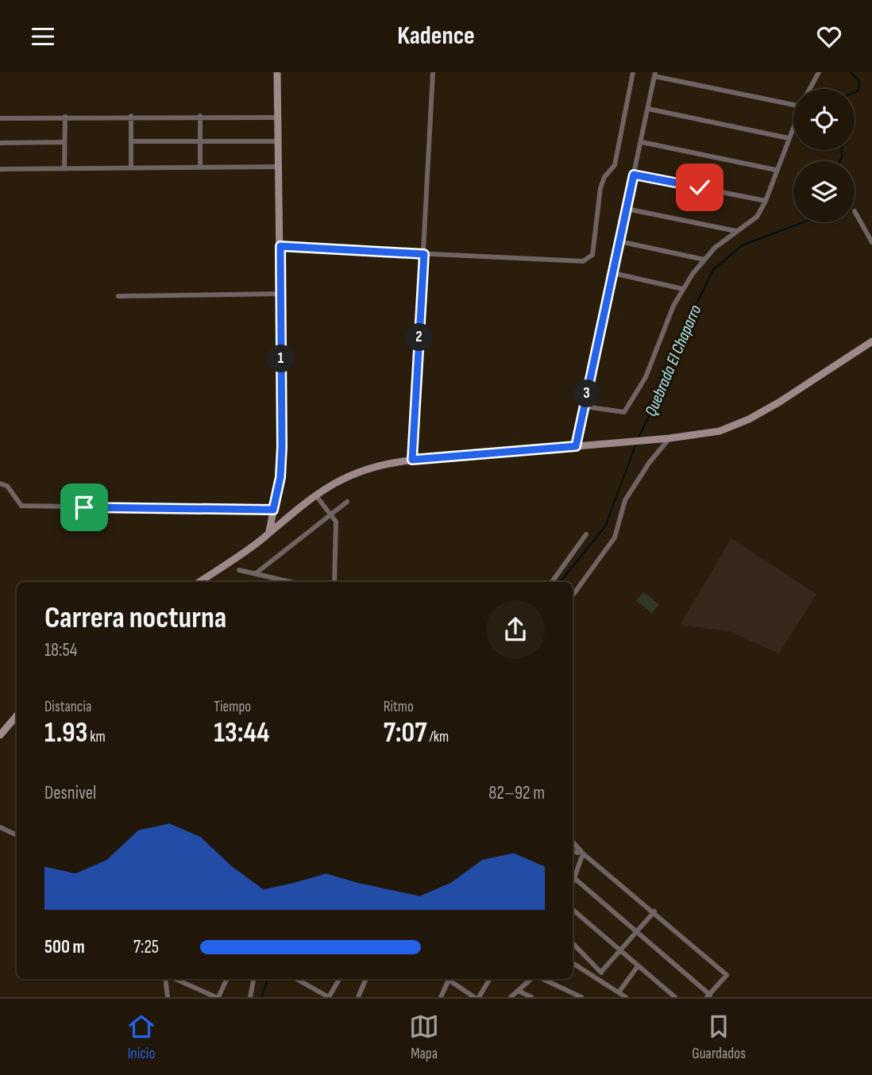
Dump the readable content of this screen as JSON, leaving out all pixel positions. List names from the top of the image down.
{
  "water": ["Quebrada El Chaparro"],
  "page": {
    "header": "Kadence",
    "pins": ["2", "1", "3"],
    "heading": ["Carrera nocturna", "18:54"],
    "stats": [
      ["Distancia", "1.93 km"],
      ["Tiempo", "13:44"],
      ["Ritmo", "7:07 /km"]
    ],
    "chart": ["Desnivel", "82–92 m"],
    "list": [
      {
        "name": "500 m",
        "note": "7:25"
      }
    ],
    "tabs": ["Inicio", "Mapa", "Guardados"]
  }
}
